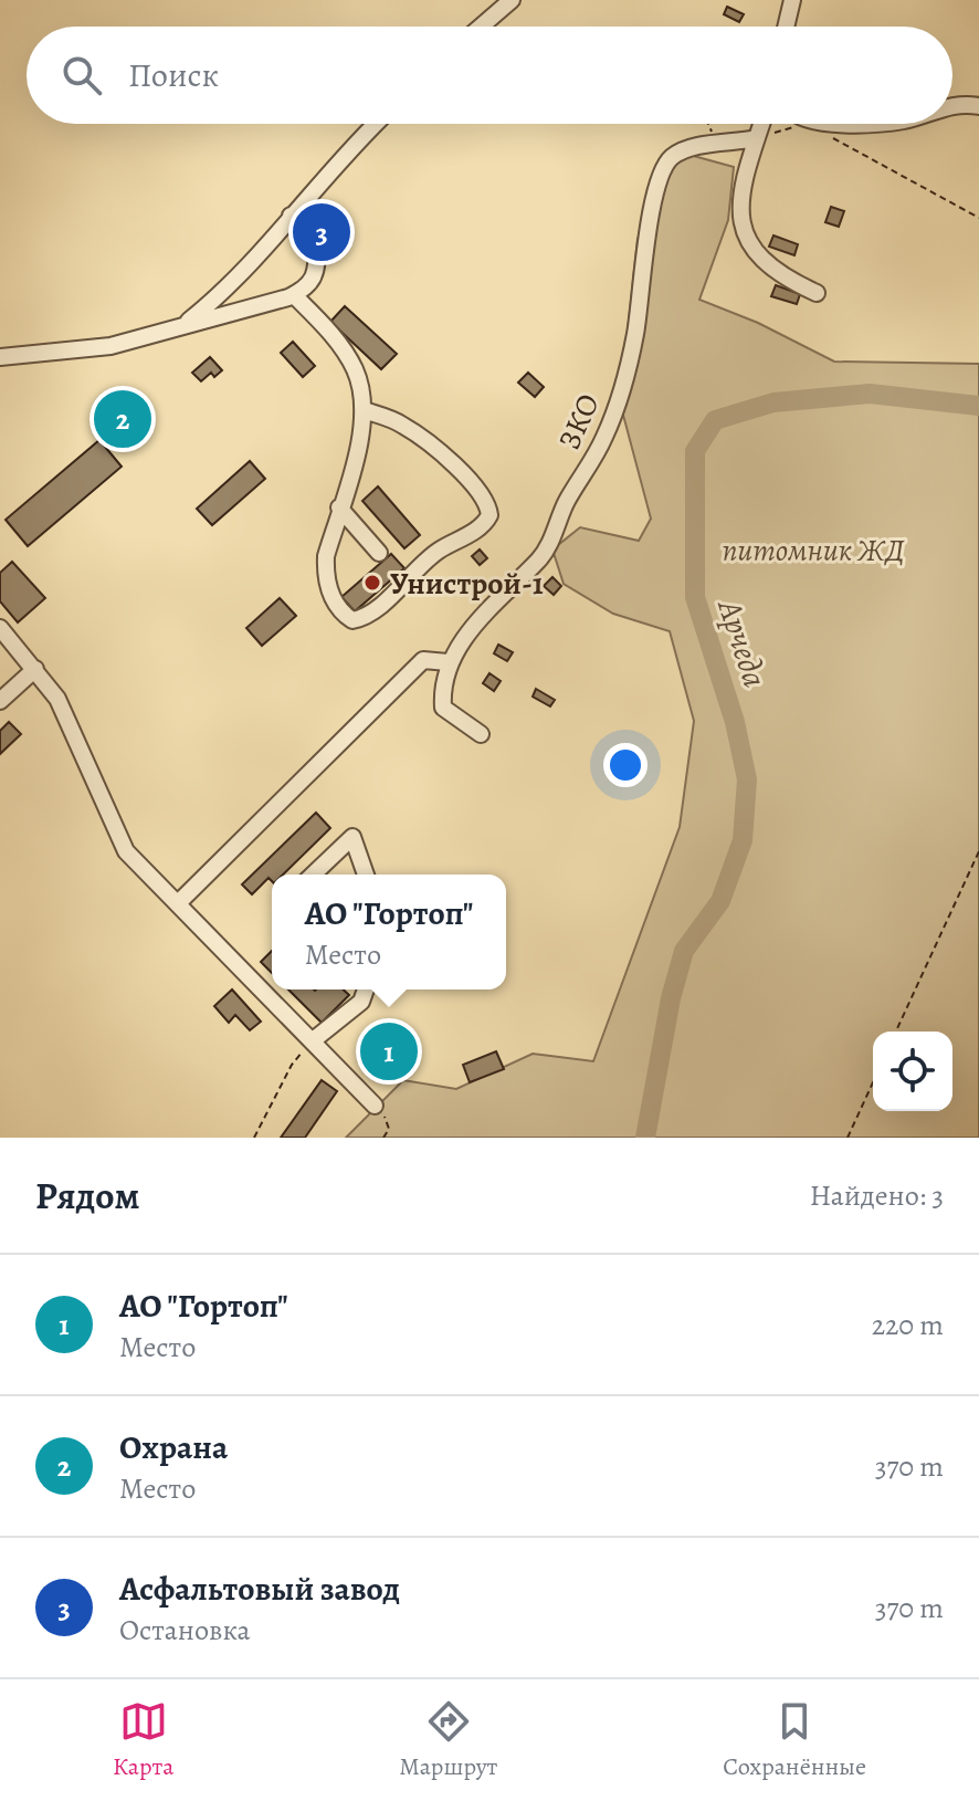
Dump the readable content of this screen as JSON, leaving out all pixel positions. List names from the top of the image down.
{
  "streets": {
    "street": ["ЗКО"]
  },
  "water": ["Арчеда"],
  "parks": ["питомник ЖД"],
  "places": ["Унистрой-1"],
  "page": {
    "search": "Поиск",
    "pins": ["3", "2", "1"],
    "popup": ["АО \"Гортоп\"", "Место"],
    "heading": ["Рядом", "Найдено: 3"],
    "list": [
      {
        "mark": "1",
        "name": "АО \"Гортоп\"",
        "note": "Место",
        "value": "220 m"
      },
      {
        "mark": "2",
        "name": "Охрана",
        "note": "Место",
        "value": "370 m"
      },
      {
        "mark": "3",
        "name": "Асфальтовый завод",
        "note": "Остановка",
        "value": "370 m"
      }
    ],
    "nav": ["Карта", "Маршрут", "Сохранённые"]
  }
}
